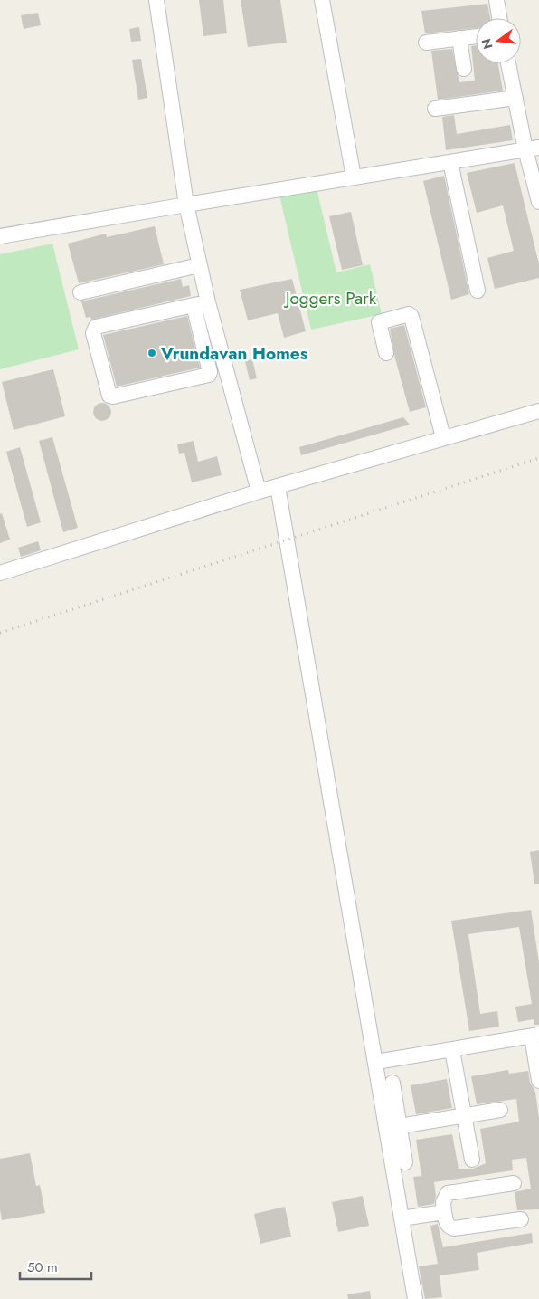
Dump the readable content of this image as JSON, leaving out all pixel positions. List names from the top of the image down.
{
  "parks": ["Joggers Park"],
  "places": ["Vrundavan Homes"],
  "scale_bar": "50 m",
  "north": "left"
}
